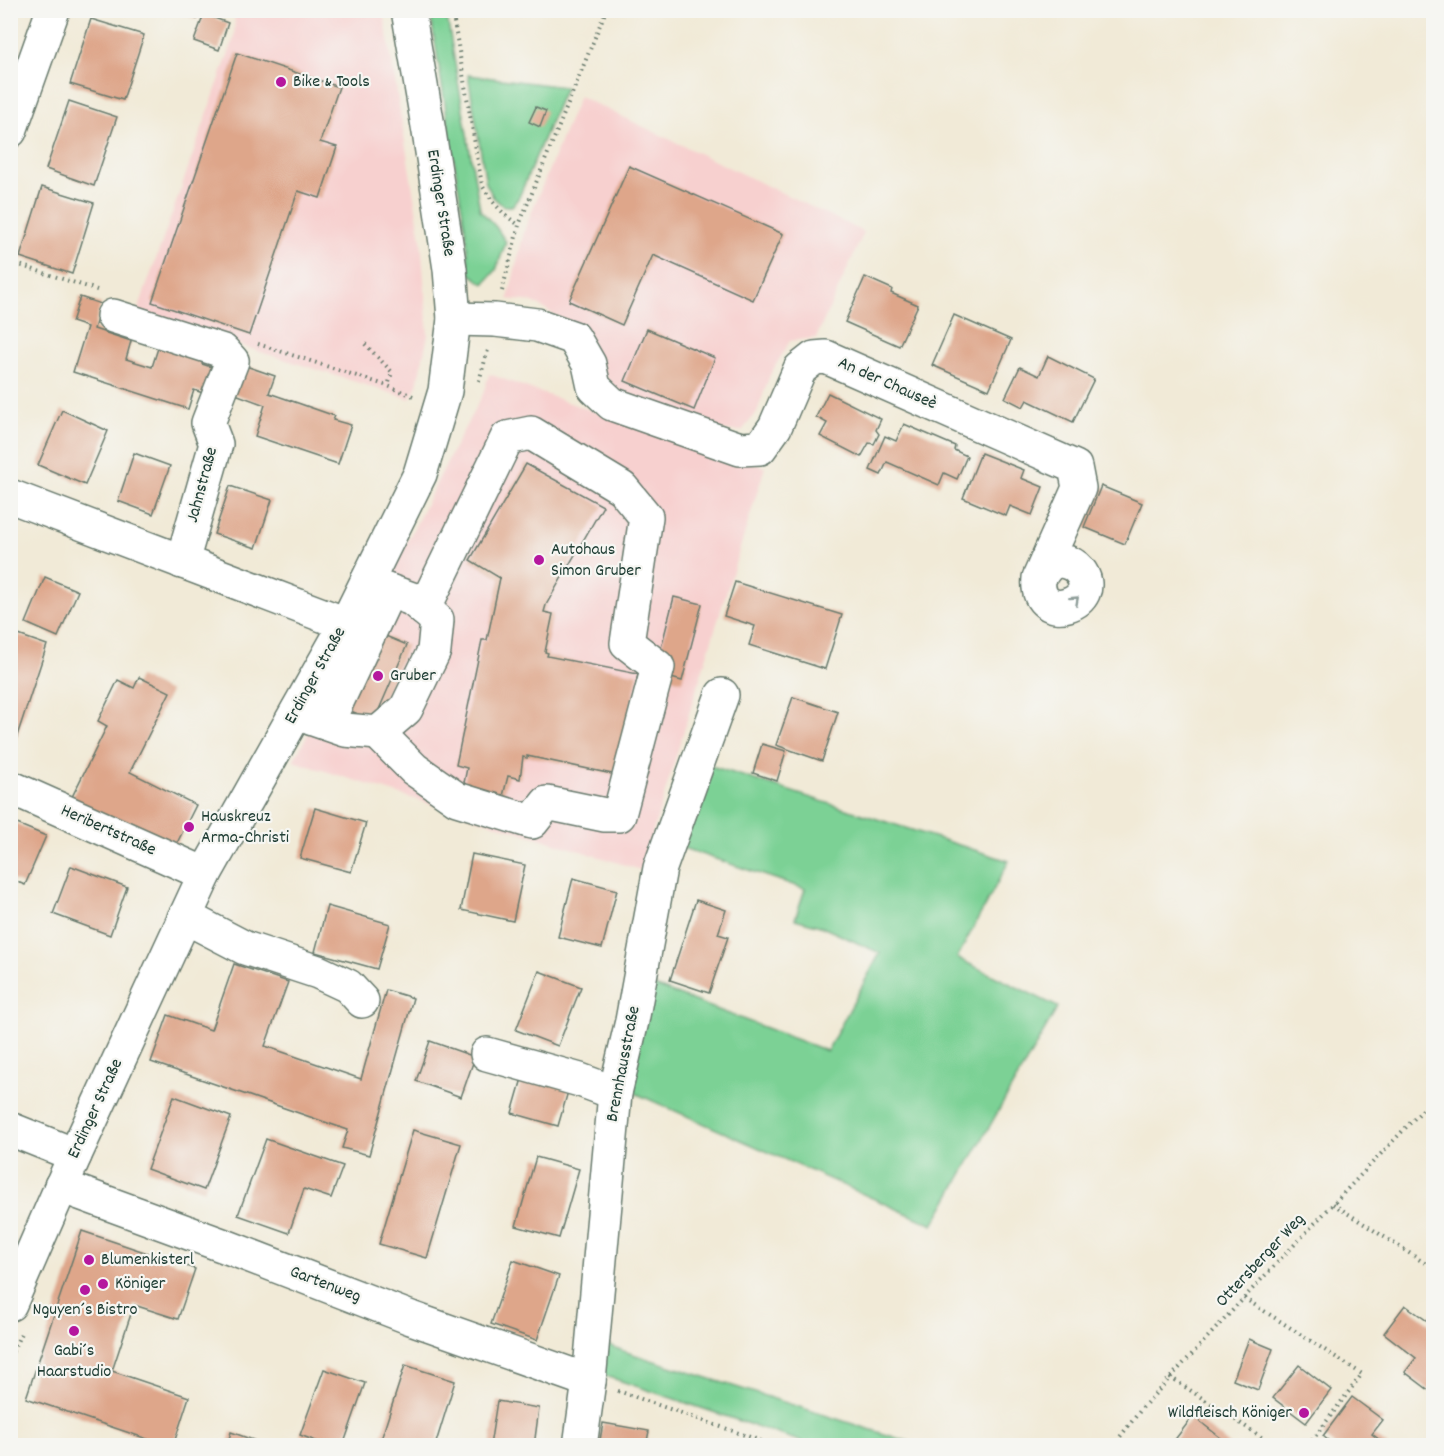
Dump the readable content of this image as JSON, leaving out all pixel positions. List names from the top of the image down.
{
  "streets": {
    "street": [
      "Erdinger Straße",
      "An der Chauseè",
      "Jahnstraße",
      "Heribertstraße",
      "Brennhausstraße",
      "Gartenweg"
    ],
    "path": ["Ottersberger Weg"]
  },
  "crossings": [
    ["Erdinger Straße", "An der Chauseè"],
    ["Erdinger Straße", "Heribertstraße"],
    ["Erdinger Straße", "Gartenweg"],
    ["Brennhausstraße", "Gartenweg"]
  ],
  "places": [
    "Bike & Tools",
    "Autohaus Simon Gruber",
    "Gruber",
    "Hauskreuz Arma-Christi",
    "Blumenkisterl",
    "Königer",
    "Nguyen´s Bistro",
    "Gabi´s Haarstudio",
    "Wildfleisch Königer"
  ]
}
